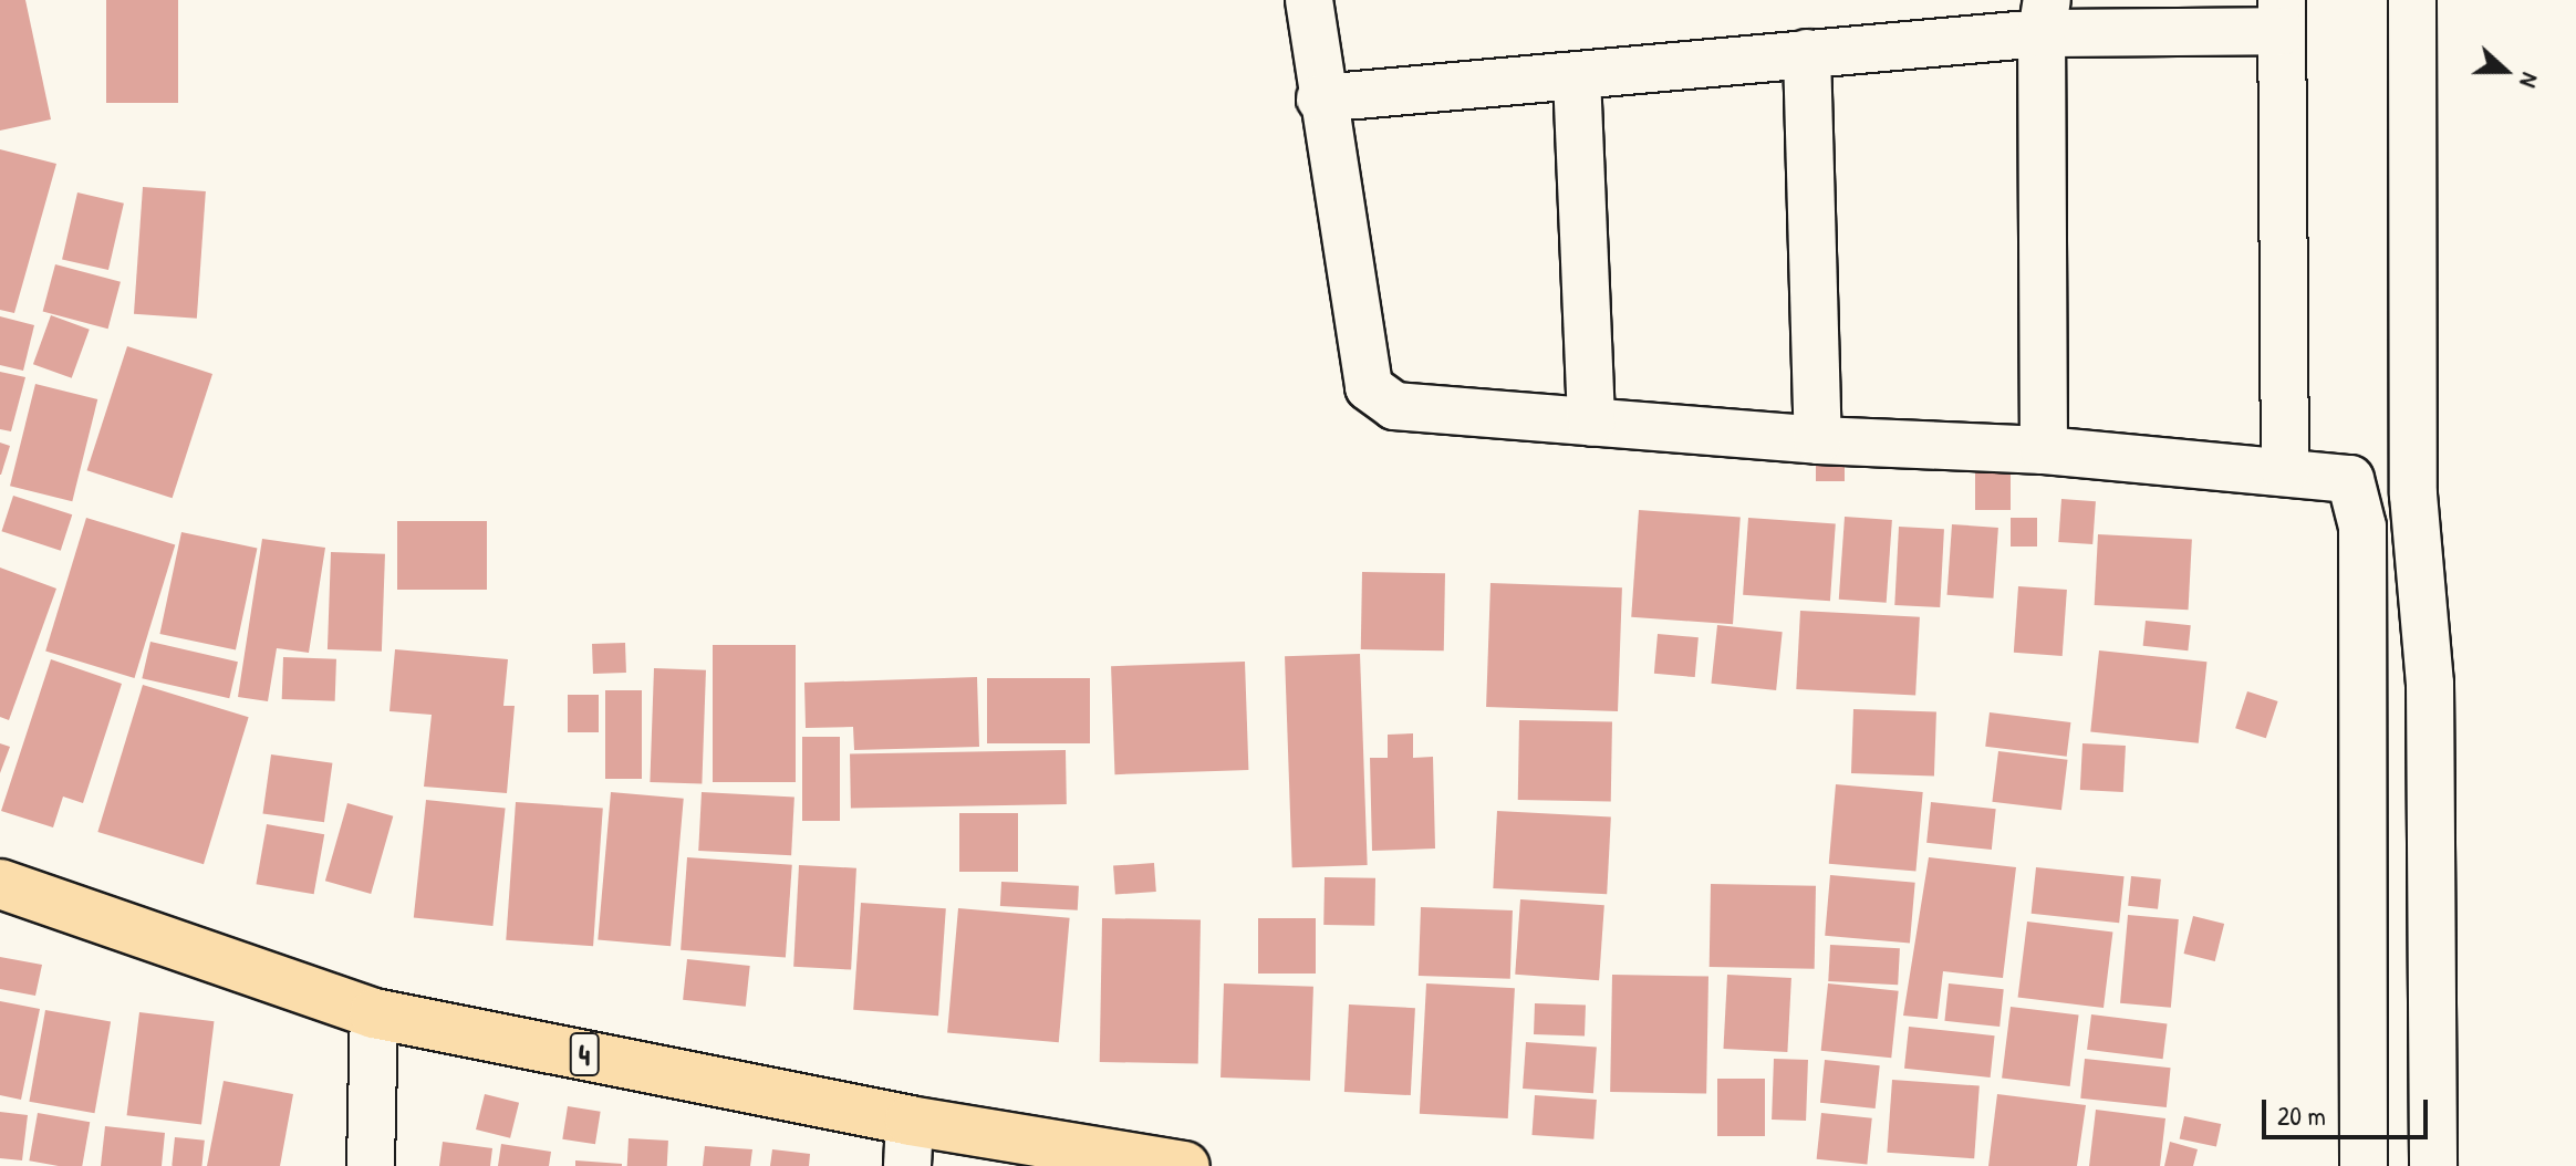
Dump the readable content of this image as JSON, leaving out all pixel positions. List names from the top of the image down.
{
  "streets": {
    "highway": ["4"]
  },
  "scale_bar": "20 m",
  "north": "right"
}
